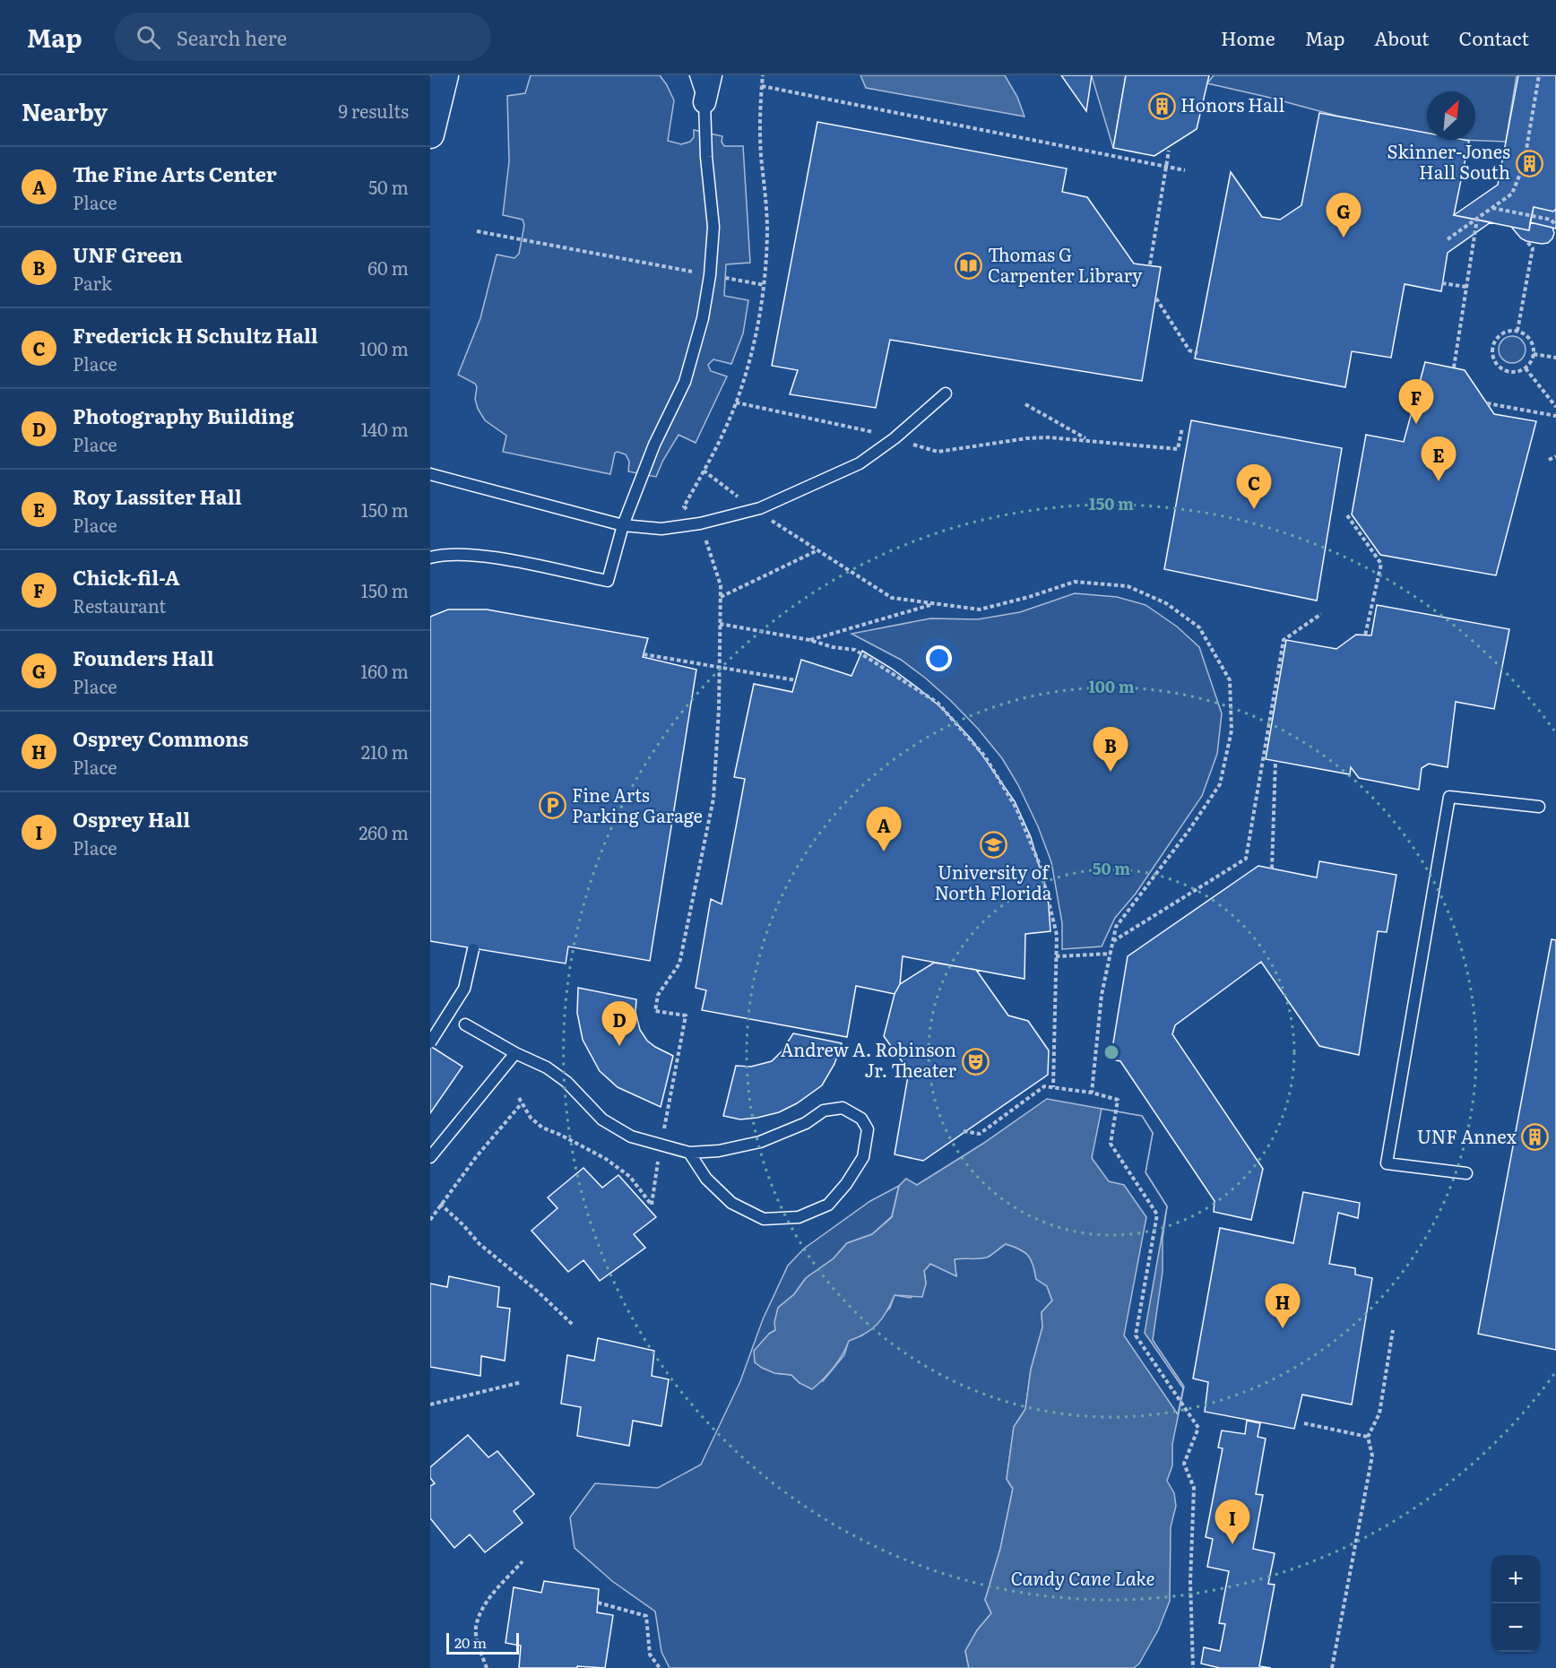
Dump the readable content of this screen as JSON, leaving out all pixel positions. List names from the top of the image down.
{
  "water": ["Candy Cane Lake"],
  "places": {
    "building": ["Honors Hall", "Skinner-Jones Hall South", "UNF Annex"],
    "library": ["Thomas G Carpenter Library"],
    "parking": ["Fine Arts Parking Garage"],
    "school or university": ["University of North Florida"],
    "theatre": ["Andrew A. Robinson Jr. Theater"]
  },
  "scale_bar": "20 m",
  "north": "top right",
  "page": {
    "header": "Map",
    "search": "Search here",
    "nav": [
      "Home",
      "Map",
      "About",
      "Contact"
    ],
    "heading": ["Nearby", "9 results"],
    "list": [
      {
        "mark": "A",
        "name": "The Fine Arts Center",
        "note": "Place",
        "value": "50 m"
      },
      {
        "mark": "B",
        "name": "UNF Green",
        "note": "Park",
        "value": "60 m"
      },
      {
        "mark": "C",
        "name": "Frederick H Schultz Hall",
        "note": "Place",
        "value": "100 m"
      },
      {
        "mark": "D",
        "name": "Photography Building",
        "note": "Place",
        "value": "140 m"
      },
      {
        "mark": "E",
        "name": "Roy Lassiter Hall",
        "note": "Place",
        "value": "150 m"
      },
      {
        "mark": "F",
        "name": "Chick-fil-A",
        "note": "Restaurant",
        "value": "150 m"
      },
      {
        "mark": "G",
        "name": "Founders Hall",
        "note": "Place",
        "value": "160 m"
      },
      {
        "mark": "H",
        "name": "Osprey Commons",
        "note": "Place",
        "value": "210 m"
      },
      {
        "mark": "I",
        "name": "Osprey Hall",
        "note": "Place",
        "value": "260 m"
      }
    ],
    "pins": [
      "G",
      "F",
      "E",
      "C",
      "B",
      "A",
      "D",
      "H",
      "I"
    ],
    "map_buttons": ["+", "−"],
    "scale": "20 m"
  },
  "rings": ["150 m", "100 m", "50 m"]
}
